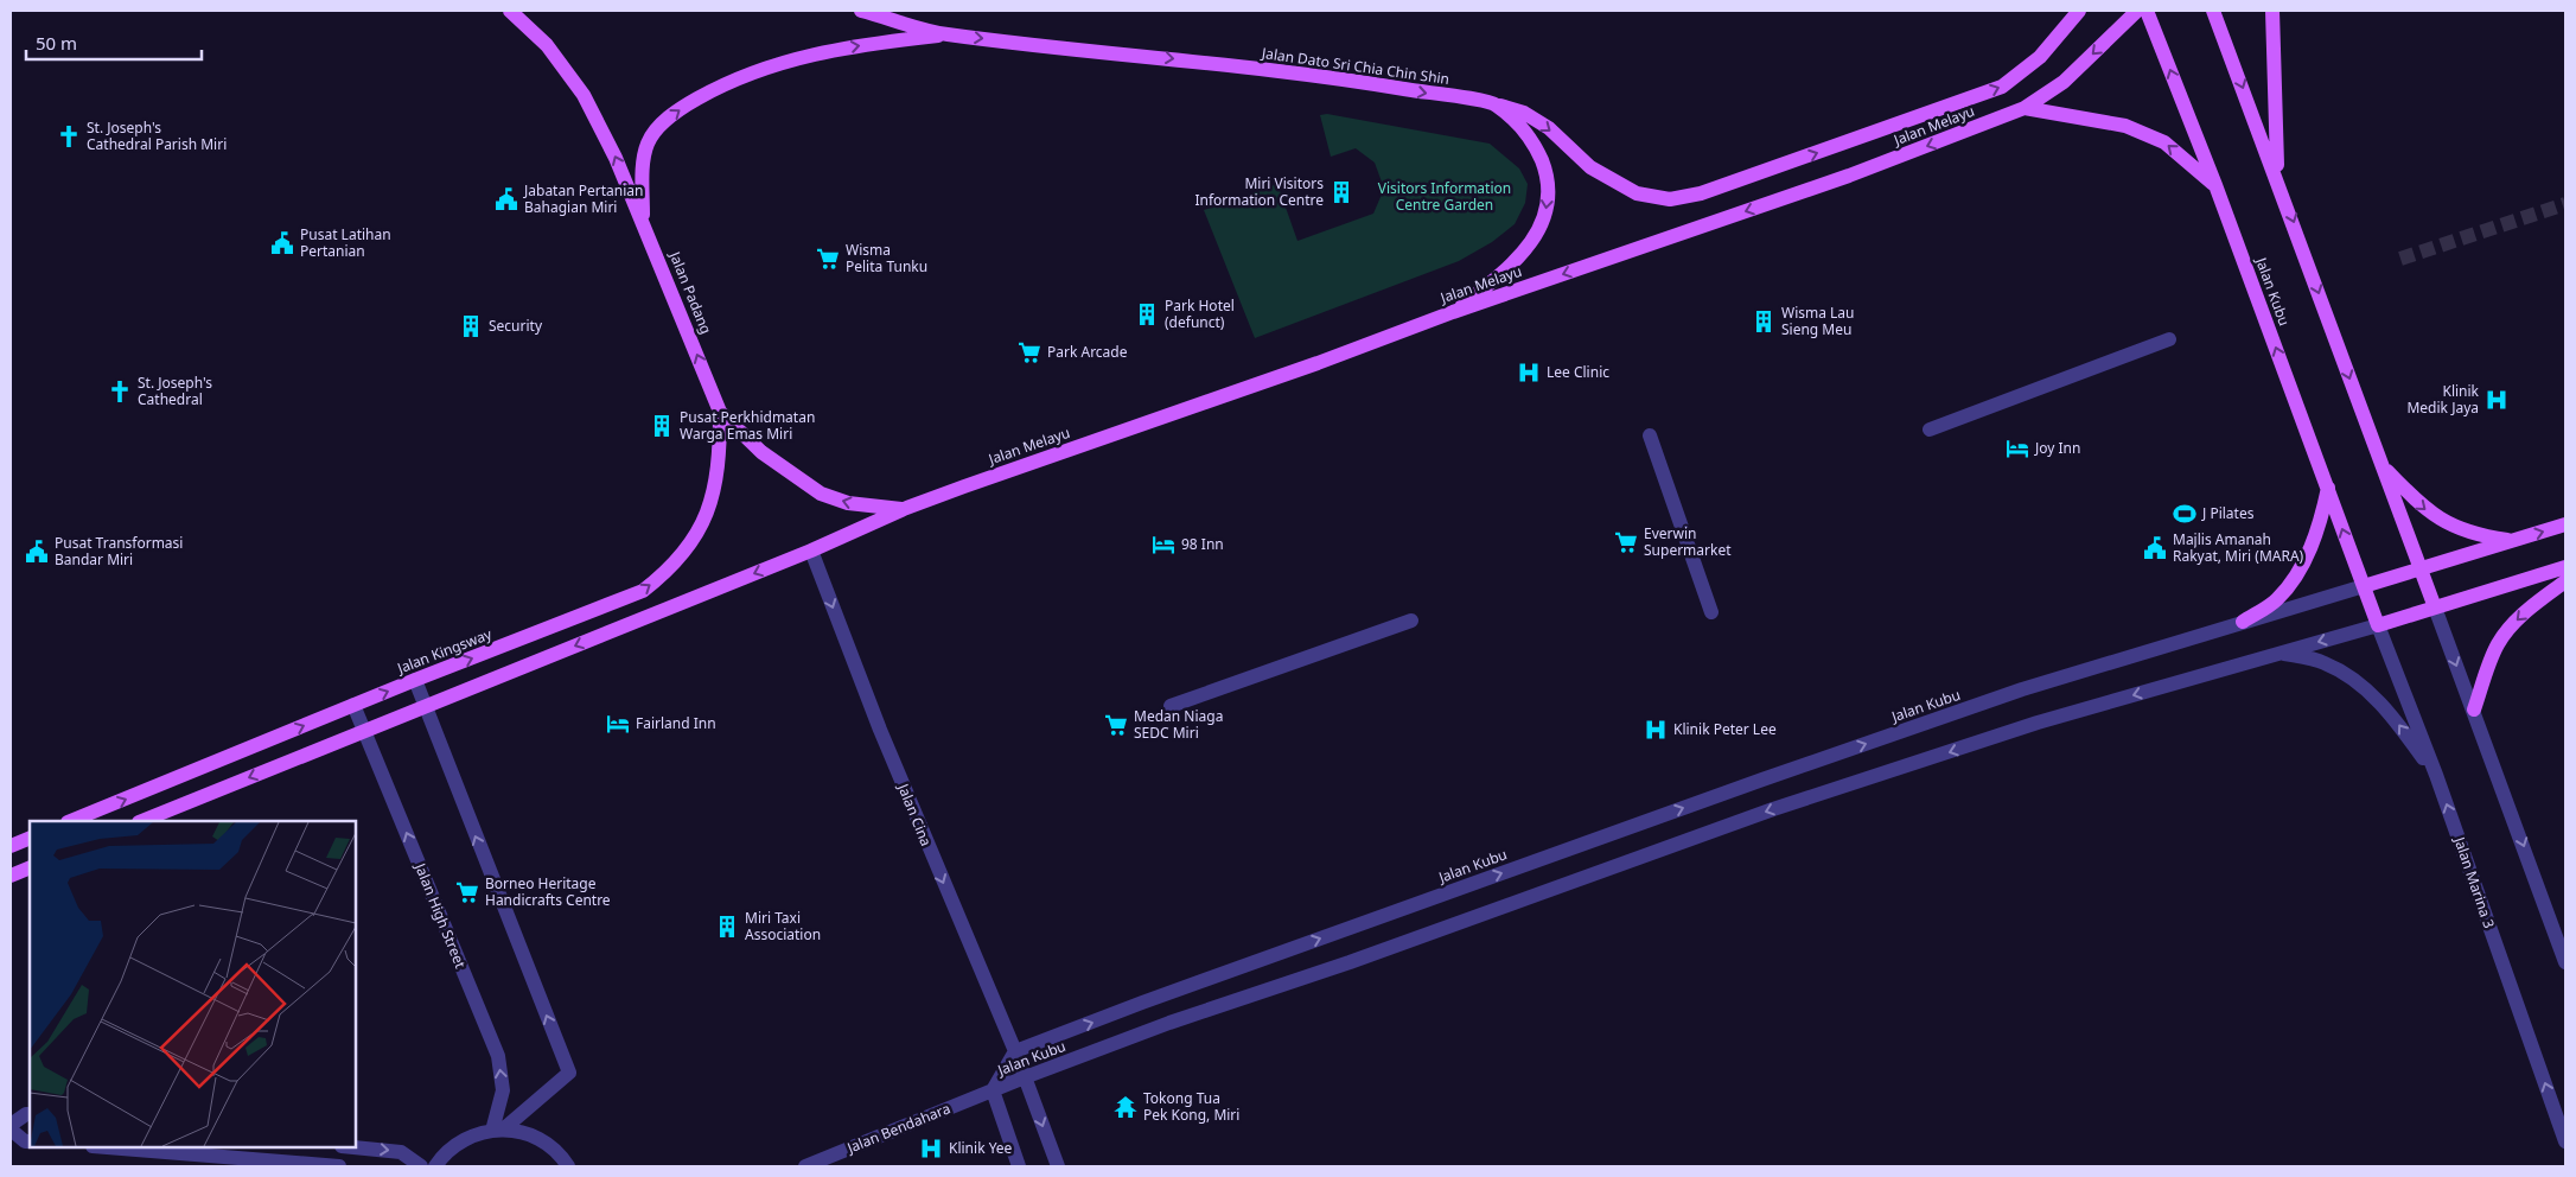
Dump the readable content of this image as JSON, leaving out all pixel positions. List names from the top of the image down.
{
  "streets": {
    "main road": [
      "Jalan Dato Sri Chia Chin Shin",
      "Jalan Melayu",
      "Jalan Kubu",
      "Jalan Padang",
      "Jalan Kingsway"
    ],
    "street": [
      "Jalan Cina",
      "Jalan Marina 3",
      "Jalan High Street",
      "Jalan Bendahara"
    ]
  },
  "crossings": [
    ["Jalan Dato Sri Chia Chin Shin", "Jalan Melayu"],
    ["Jalan Dato Sri Chia Chin Shin", "Jalan Padang"],
    ["Jalan Melayu", "Jalan Padang"],
    ["Jalan Melayu", "Jalan Cina"],
    ["Jalan Kubu", "Jalan Cina"],
    ["Jalan Kubu", "Jalan Marina 3"],
    ["Jalan Kubu", "Jalan Bendahara"],
    ["Jalan Padang", "Jalan Kingsway"],
    ["Jalan Kingsway", "Jalan High Street"]
  ],
  "one_way": [
    "Jalan Dato Sri Chia Chin Shin",
    "Jalan Padang",
    "Jalan Cina",
    "Jalan High Street"
  ],
  "parks": ["Visitors Information Centre Garden"],
  "places": {
    "church": ["St. Joseph's Cathedral Parish Miri", "St. Joseph's Cathedral"],
    "building": [
      "Miri Visitors Information Centre",
      "Park Hotel (defunct)",
      "Wisma Lau Sieng Meu",
      "Security",
      "Pusat Perkhidmatan Warga Emas Miri",
      "Miri Taxi Association"
    ],
    "public building": [
      "Jabatan Pertanian Bahagian Miri",
      "Pusat Latihan Pertanian",
      "Majlis Amanah Rakyat, Miri (MARA)",
      "Pusat Transformasi Bandar Miri"
    ],
    "supermarket": [
      "Wisma Pelita Tunku",
      "Park Arcade",
      "Everwin Supermarket",
      "Medan Niaga SEDC Miri",
      "Borneo Heritage Handicrafts Centre"
    ],
    "hospital": [
      "Lee Clinic",
      "Klinik Medik Jaya",
      "Klinik Peter Lee",
      "Klinik Yee"
    ],
    "hotel": ["Joy Inn", "98 Inn", "Fairland Inn"],
    "sports": ["J Pilates"],
    "temple": ["Tokong Tua Pek Kong, Miri"]
  },
  "scale_bar": "50 m"
}
